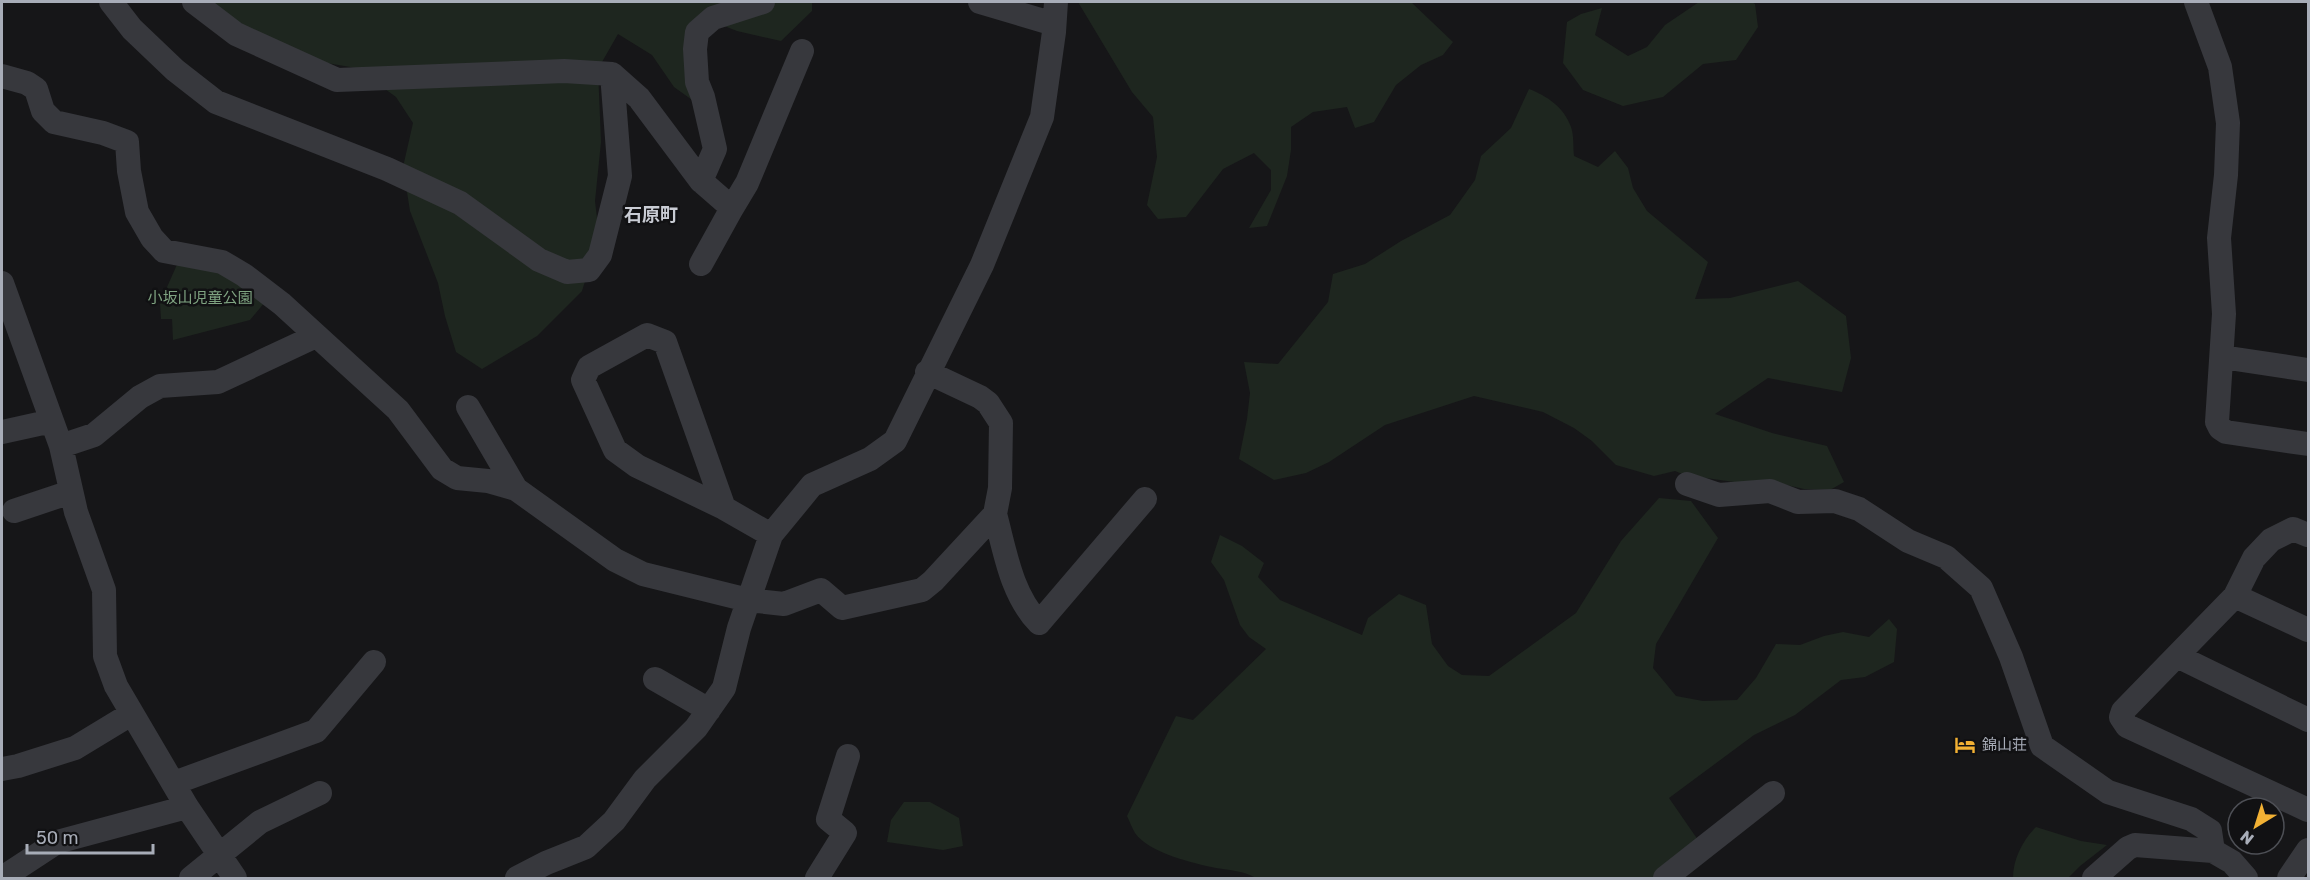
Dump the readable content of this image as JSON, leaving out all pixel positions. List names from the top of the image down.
{
  "districts": ["石原町"],
  "parks": ["小坂山児童公園"],
  "places": {
    "hotel": ["錦山荘"]
  },
  "scale_bar": "50 m",
  "north": "bottom left"
}
